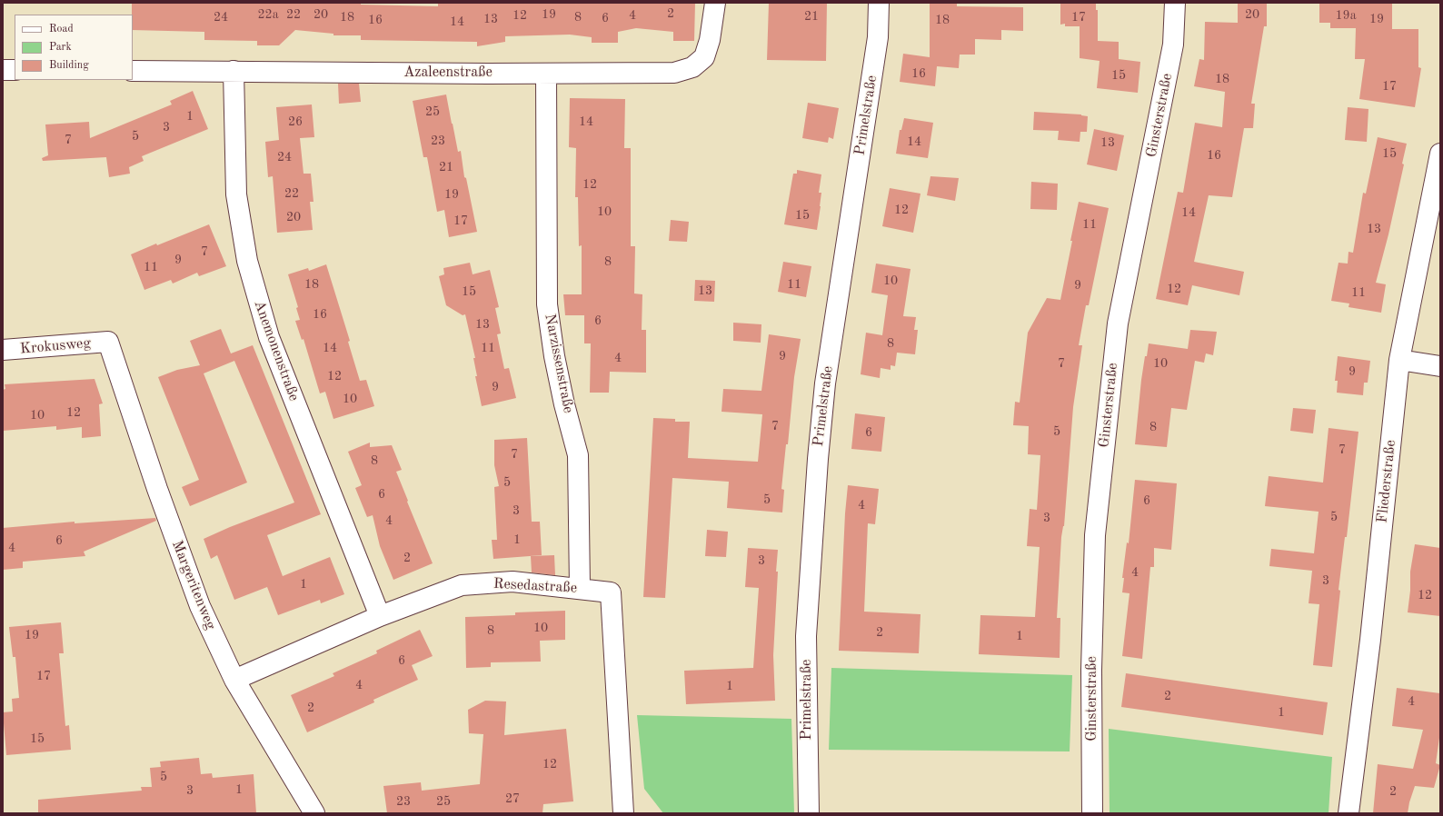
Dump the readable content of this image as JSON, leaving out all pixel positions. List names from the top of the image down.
{
  "streets": {
    "street": [
      "Azaleenstraße",
      "Primelstraße",
      "Ginsterstraße",
      "Krokusweg",
      "Anemonenstraße",
      "Narzissenstraße",
      "Fliederstraße",
      "Margeritenweg",
      "Resedastraße"
    ]
  },
  "crossings": [
    ["Azaleenstraße", "Anemonenstraße"],
    ["Azaleenstraße", "Narzissenstraße"],
    ["Krokusweg", "Margeritenweg"],
    ["Anemonenstraße", "Resedastraße"],
    ["Narzissenstraße", "Resedastraße"],
    ["Margeritenweg", "Resedastraße"]
  ],
  "house_numbers": [
    "2",
    "22a",
    "22",
    "20",
    "19",
    "20",
    "12",
    "4",
    "19a",
    "21",
    "24",
    "18",
    "8",
    "17",
    "6",
    "13",
    "19",
    "16",
    "18",
    "14",
    "16",
    "15",
    "18",
    "17",
    "25",
    "1",
    "26",
    "14",
    "3",
    "5",
    "7",
    "23",
    "14",
    "13",
    "15",
    "16",
    "24",
    "21",
    "12",
    "22",
    "19",
    "12",
    "10",
    "14",
    "15",
    "20",
    "17",
    "11",
    "13",
    "7",
    "9",
    "8",
    "11",
    "10",
    "18",
    "11",
    "9",
    "12",
    "13",
    "15",
    "11",
    "16",
    "6",
    "13",
    "8",
    "14",
    "11",
    "9",
    "4",
    "7",
    "10",
    "9",
    "12",
    "9",
    "10",
    "12",
    "10",
    "7",
    "8",
    "5",
    "6",
    "7",
    "7",
    "8",
    "5",
    "6",
    "5",
    "6",
    "4",
    "3",
    "5",
    "3",
    "4",
    "1",
    "6",
    "4",
    "2",
    "3",
    "4",
    "3",
    "1",
    "12",
    "10",
    "8",
    "2",
    "19",
    "1",
    "6",
    "17",
    "4",
    "1",
    "2",
    "4",
    "2",
    "1",
    "15",
    "12",
    "5",
    "1",
    "3",
    "2",
    "27",
    "23",
    "25"
  ],
  "legend": ["Road", "Park", "Building"]
}
